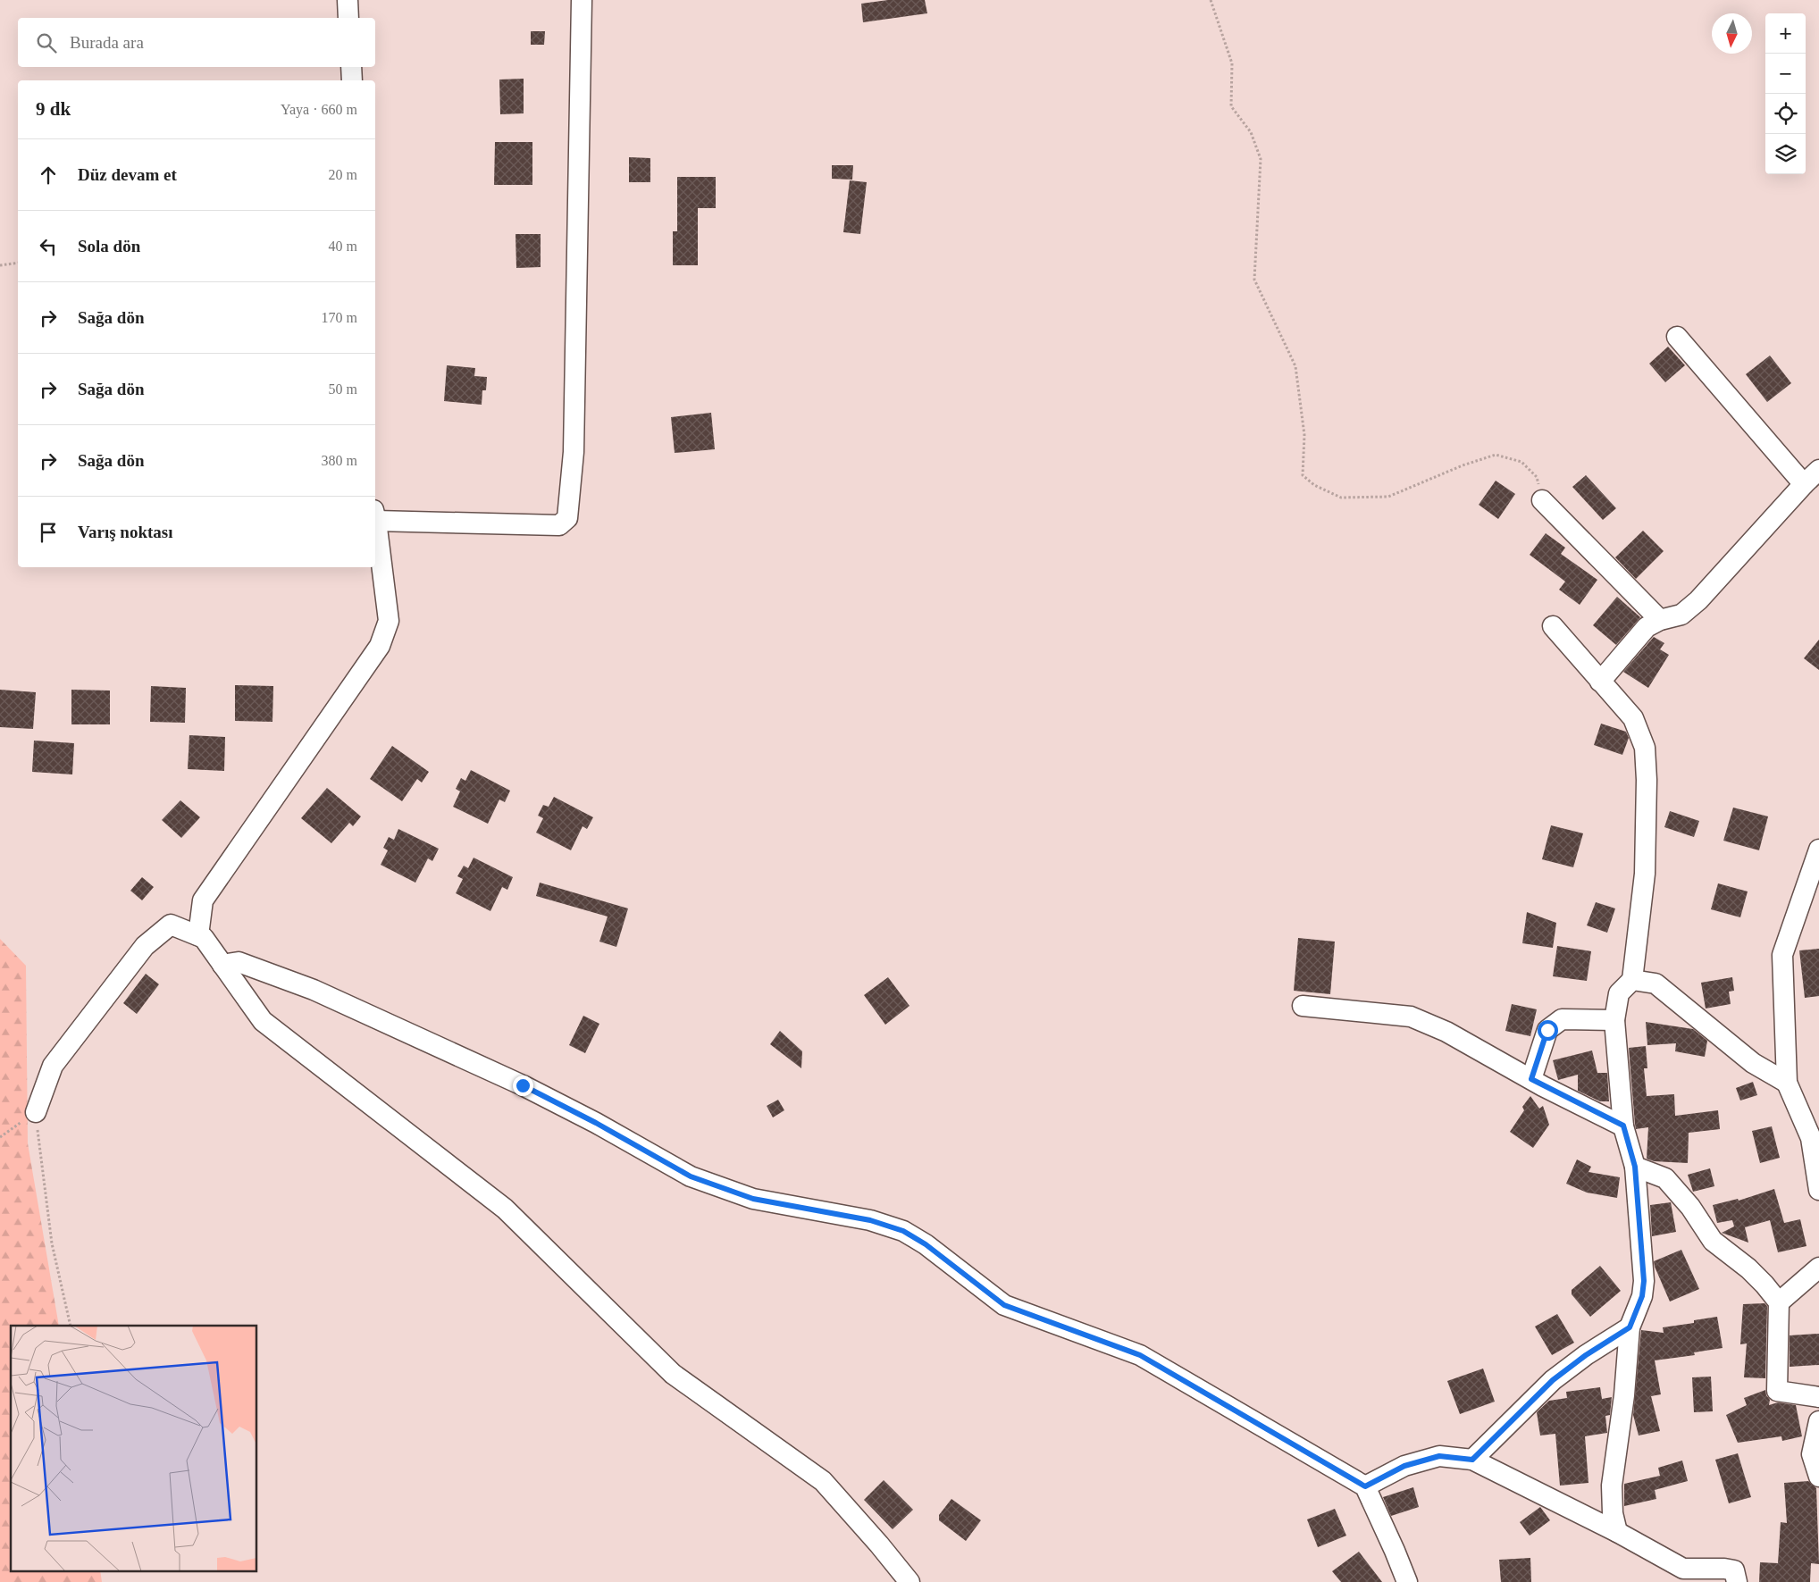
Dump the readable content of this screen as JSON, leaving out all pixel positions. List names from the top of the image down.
{
  "north": "bottom",
  "page": {
    "map_buttons": ["+", "−"],
    "search": "Burada ara",
    "heading": ["9 dk", "Yaya · 660 m"],
    "list": [
      ["Düz devam et", "20 m"],
      ["Sola dön", "40 m"],
      ["Sağa dön", "170 m"],
      ["Sağa dön", "50 m"],
      ["Sağa dön", "380 m"],
      "Varış noktası"
    ]
  }
}
